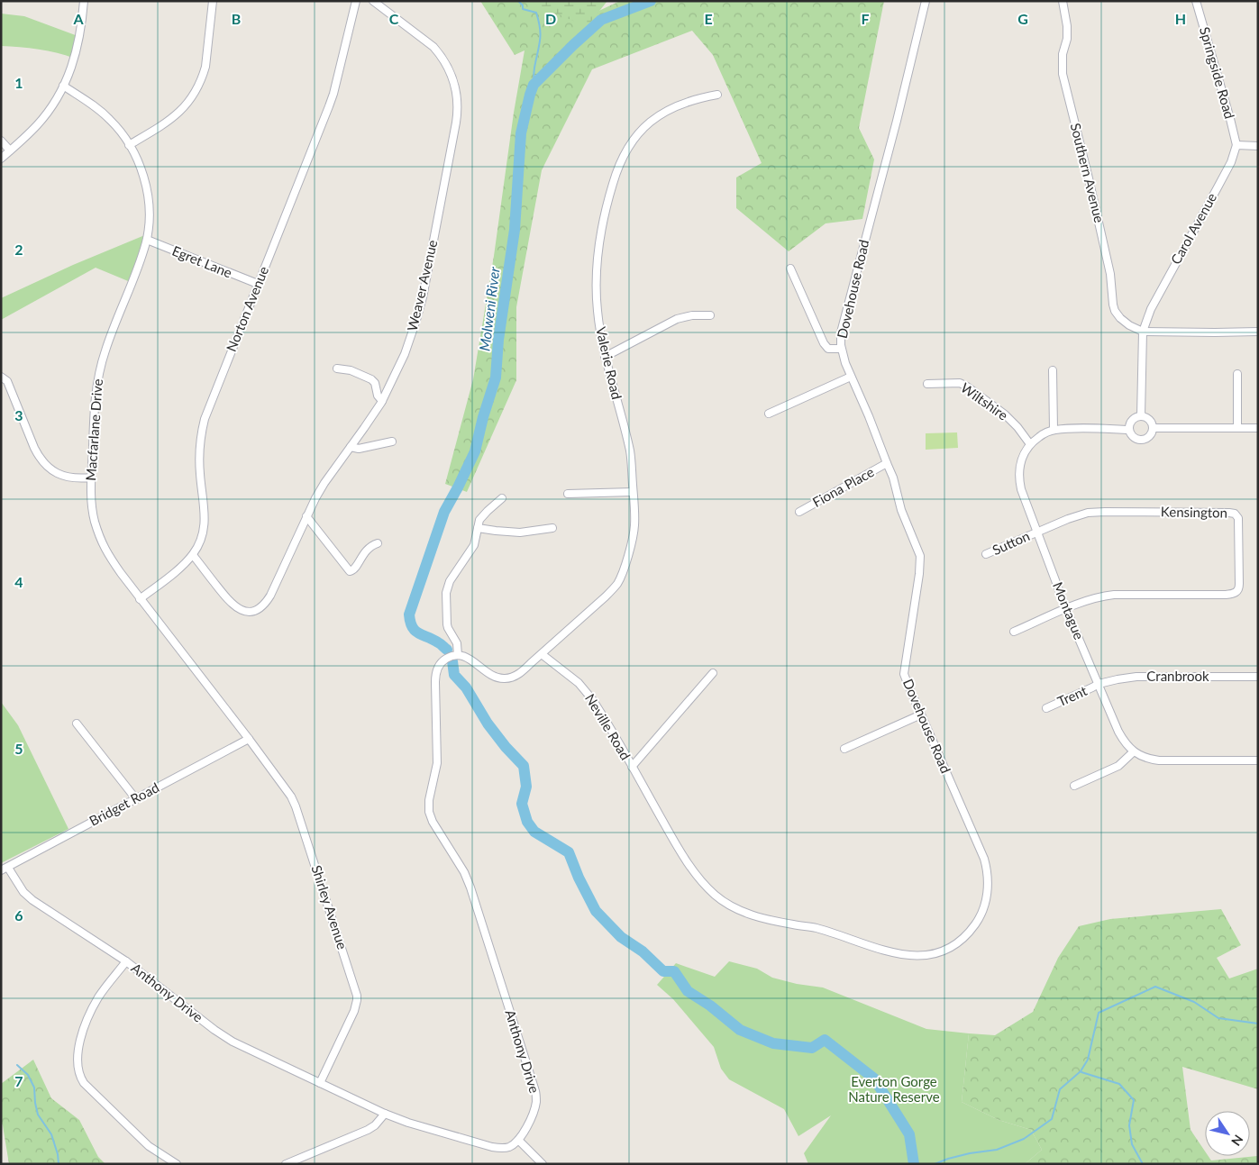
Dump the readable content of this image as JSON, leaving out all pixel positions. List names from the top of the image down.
{
  "streets": {
    "street": [
      "Springside Road",
      "Southern Avenue",
      "Carol Avenue",
      "Egret Lane",
      "Weaver Avenue",
      "Dovehouse Road",
      "Norton Avenue",
      "Valerie Road",
      "Wiltshire",
      "Macfarlane Drive",
      "Fiona Place",
      "Kensington",
      "Sutton",
      "Montague",
      "Cranbrook",
      "Trent",
      "Neville Road",
      "Bridget Road",
      "Shirley Avenue",
      "Anthony Drive"
    ]
  },
  "crossings": [
    ["Springside Road", "Carol Avenue"],
    ["Southern Avenue", "Carol Avenue"],
    ["Carol Avenue", "Montague"],
    ["Egret Lane", "Norton Avenue"],
    ["Egret Lane", "Macfarlane Drive"],
    ["Weaver Avenue", "Norton Avenue"],
    ["Dovehouse Road", "Fiona Place"],
    ["Dovehouse Road", "Neville Road"],
    ["Norton Avenue", "Macfarlane Drive"],
    ["Valerie Road", "Neville Road"],
    ["Wiltshire", "Montague"],
    ["Macfarlane Drive", "Bridget Road"],
    ["Macfarlane Drive", "Shirley Avenue"],
    ["Kensington", "Sutton"],
    ["Kensington", "Montague"],
    ["Sutton", "Montague"],
    ["Montague", "Cranbrook"],
    ["Montague", "Trent"],
    ["Cranbrook", "Trent"],
    ["Bridget Road", "Shirley Avenue"],
    ["Bridget Road", "Anthony Drive"],
    ["Shirley Avenue", "Anthony Drive"]
  ],
  "water": ["Molweni River"],
  "parks": ["Everton Gorge Nature Reserve"],
  "north": "bottom right",
  "grid": {
    "columns": [
      "A",
      "B",
      "C",
      "D",
      "E",
      "F",
      "G",
      "H"
    ],
    "rows": [
      "1",
      "2",
      "3",
      "4",
      "5",
      "6",
      "7"
    ]
  }
}
